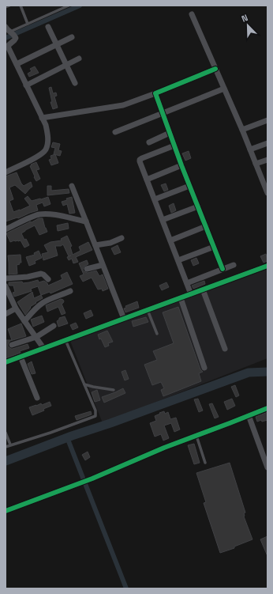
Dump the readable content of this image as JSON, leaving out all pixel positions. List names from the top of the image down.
{
  "north": "top left"
}
